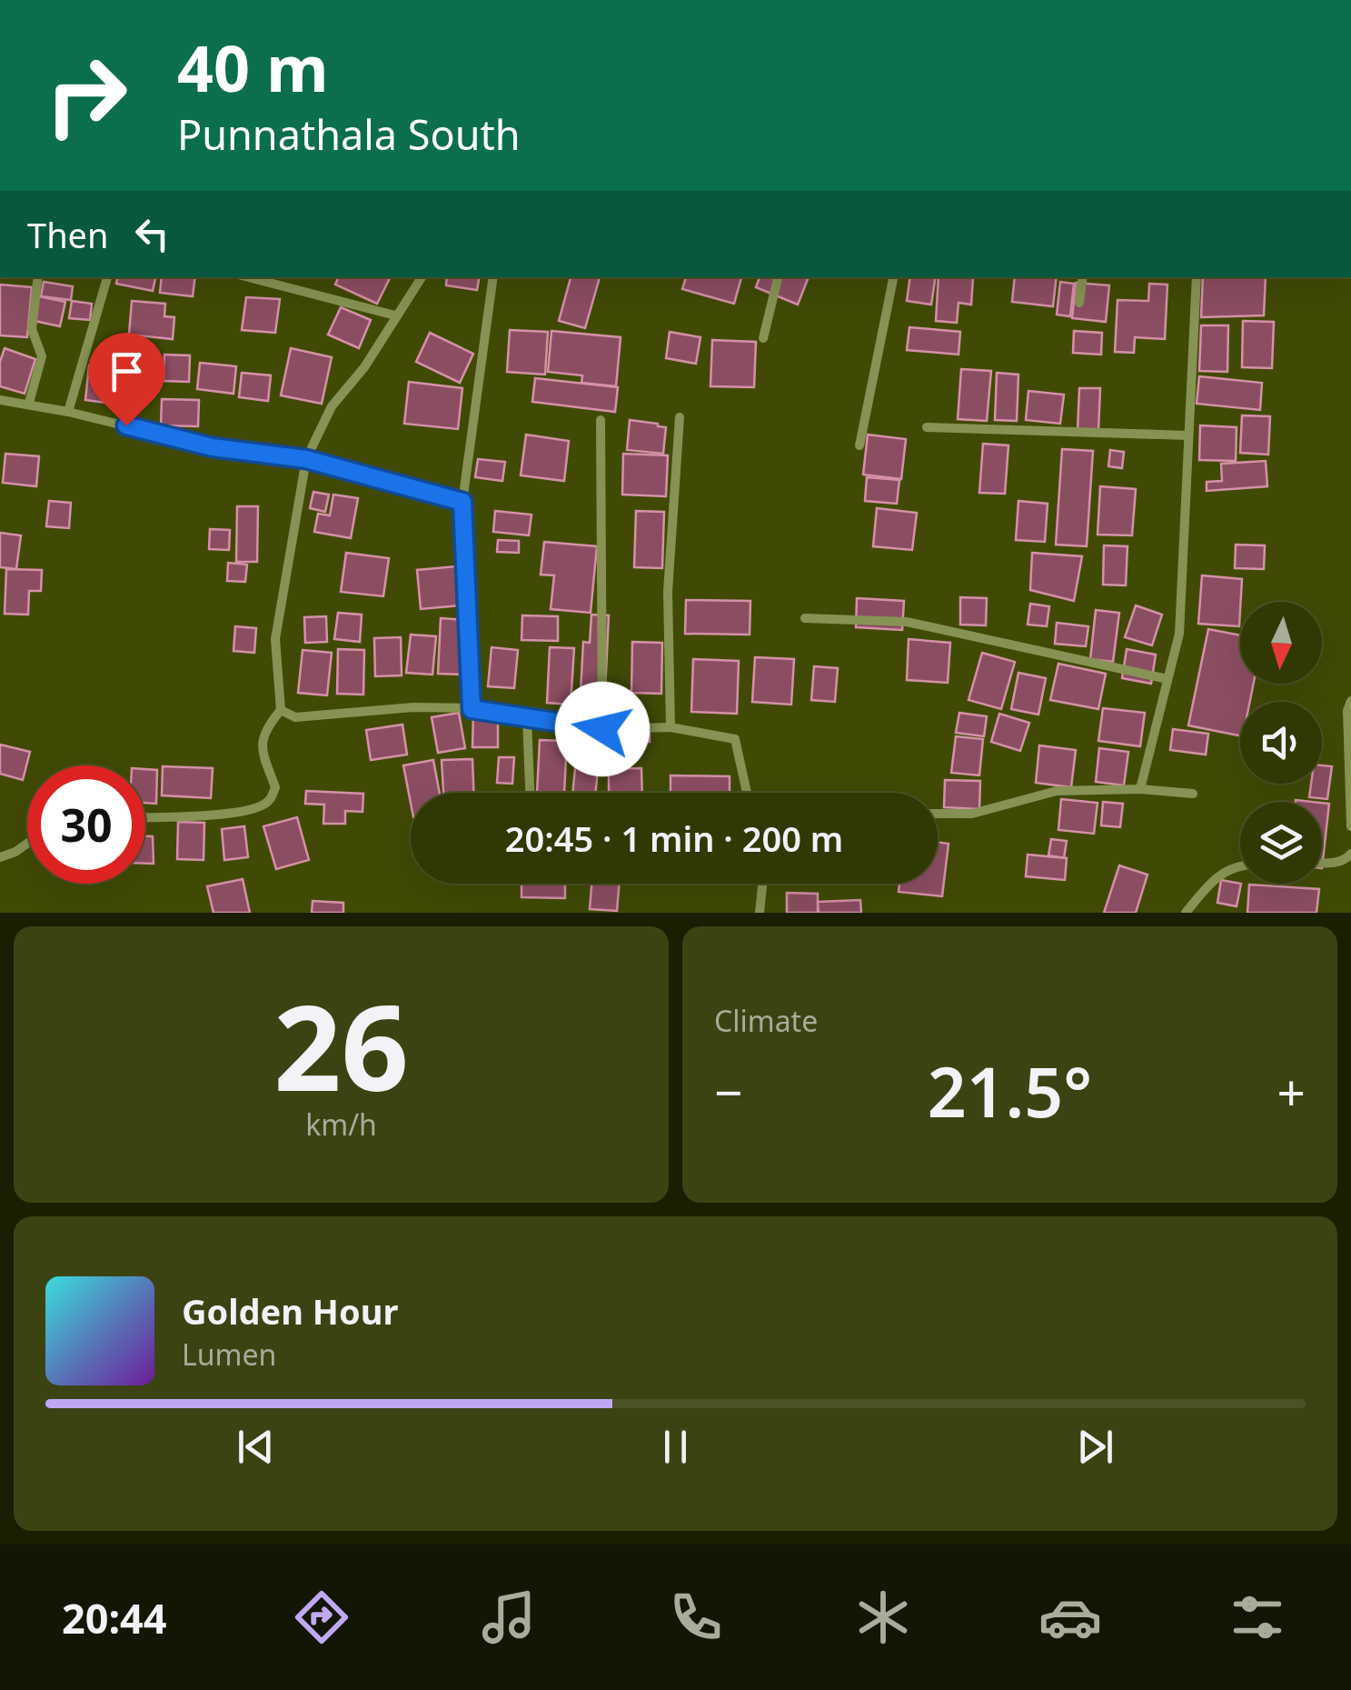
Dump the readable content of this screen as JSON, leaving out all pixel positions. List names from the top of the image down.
{
  "north": "bottom",
  "page": {
    "turn": ["40 m", "Punnathala South"],
    "then": "Then",
    "limit": "30",
    "trip": "20:45 · 1 min · 200 m",
    "tile": [
      ["26", "km/h"],
      "Climate"
    ],
    "heat": ["−", "21.5°", "+"],
    "song": ["Golden Hour", "Lumen"],
    "tabs": "20:44"
  }
}
